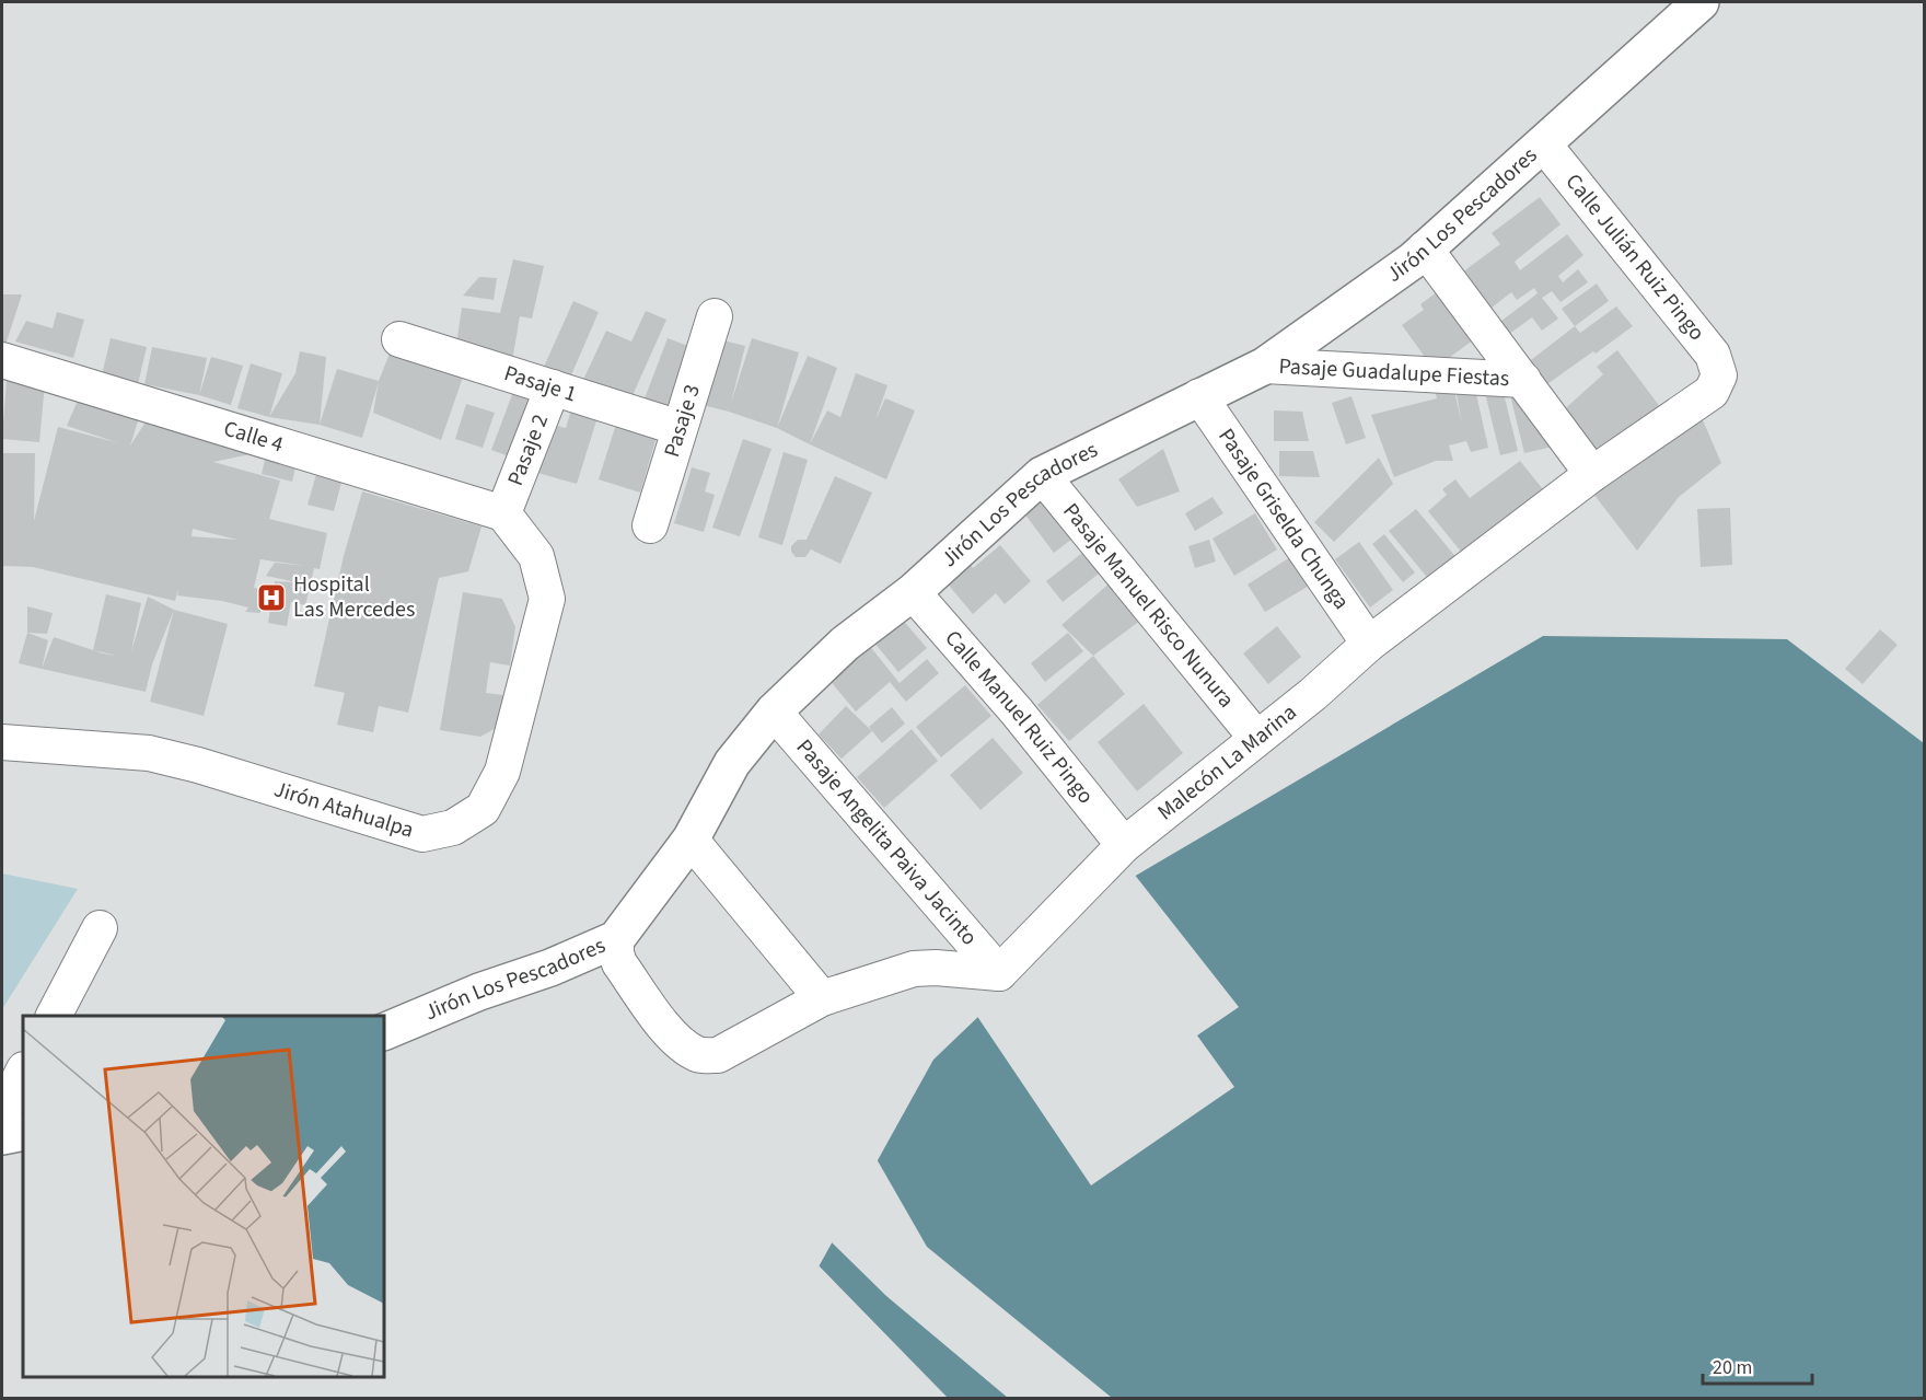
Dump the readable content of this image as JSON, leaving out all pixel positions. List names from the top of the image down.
{
  "streets": {
    "street": [
      "Jirón Los Pescadores",
      "Calle Julián Ruiz Pingo",
      "Pasaje Guadalupe Fiestas",
      "Pasaje 1",
      "Pasaje 3",
      "Calle 4",
      "Pasaje 2",
      "Pasaje Griselda Chunga",
      "Pasaje Manuel Risco Nunura",
      "Calle Manuel Ruiz Pingo",
      "Malecón La Marina",
      "Jirón Atahualpa",
      "Pasaje Angelita Paiva Jacinto"
    ]
  },
  "crossings": [
    ["Jirón Los Pescadores", "Calle Julián Ruiz Pingo"],
    ["Jirón Los Pescadores", "Pasaje Guadalupe Fiestas"],
    ["Jirón Los Pescadores", "Pasaje Griselda Chunga"],
    ["Jirón Los Pescadores", "Pasaje Manuel Risco Nunura"],
    ["Jirón Los Pescadores", "Calle Manuel Ruiz Pingo"],
    ["Jirón Los Pescadores", "Pasaje Angelita Paiva Jacinto"],
    ["Calle Julián Ruiz Pingo", "Malecón La Marina"],
    ["Pasaje 1", "Pasaje 3"],
    ["Pasaje 1", "Pasaje 2"],
    ["Calle 4", "Pasaje 2"],
    ["Calle 4", "Jirón Atahualpa"],
    ["Pasaje 2", "Jirón Atahualpa"],
    ["Pasaje Griselda Chunga", "Malecón La Marina"],
    ["Pasaje Manuel Risco Nunura", "Malecón La Marina"],
    ["Calle Manuel Ruiz Pingo", "Malecón La Marina"],
    ["Malecón La Marina", "Pasaje Angelita Paiva Jacinto"]
  ],
  "places": {
    "hospital": ["Hospital Las Mercedes"]
  },
  "scale_bar": "20 m"
}
